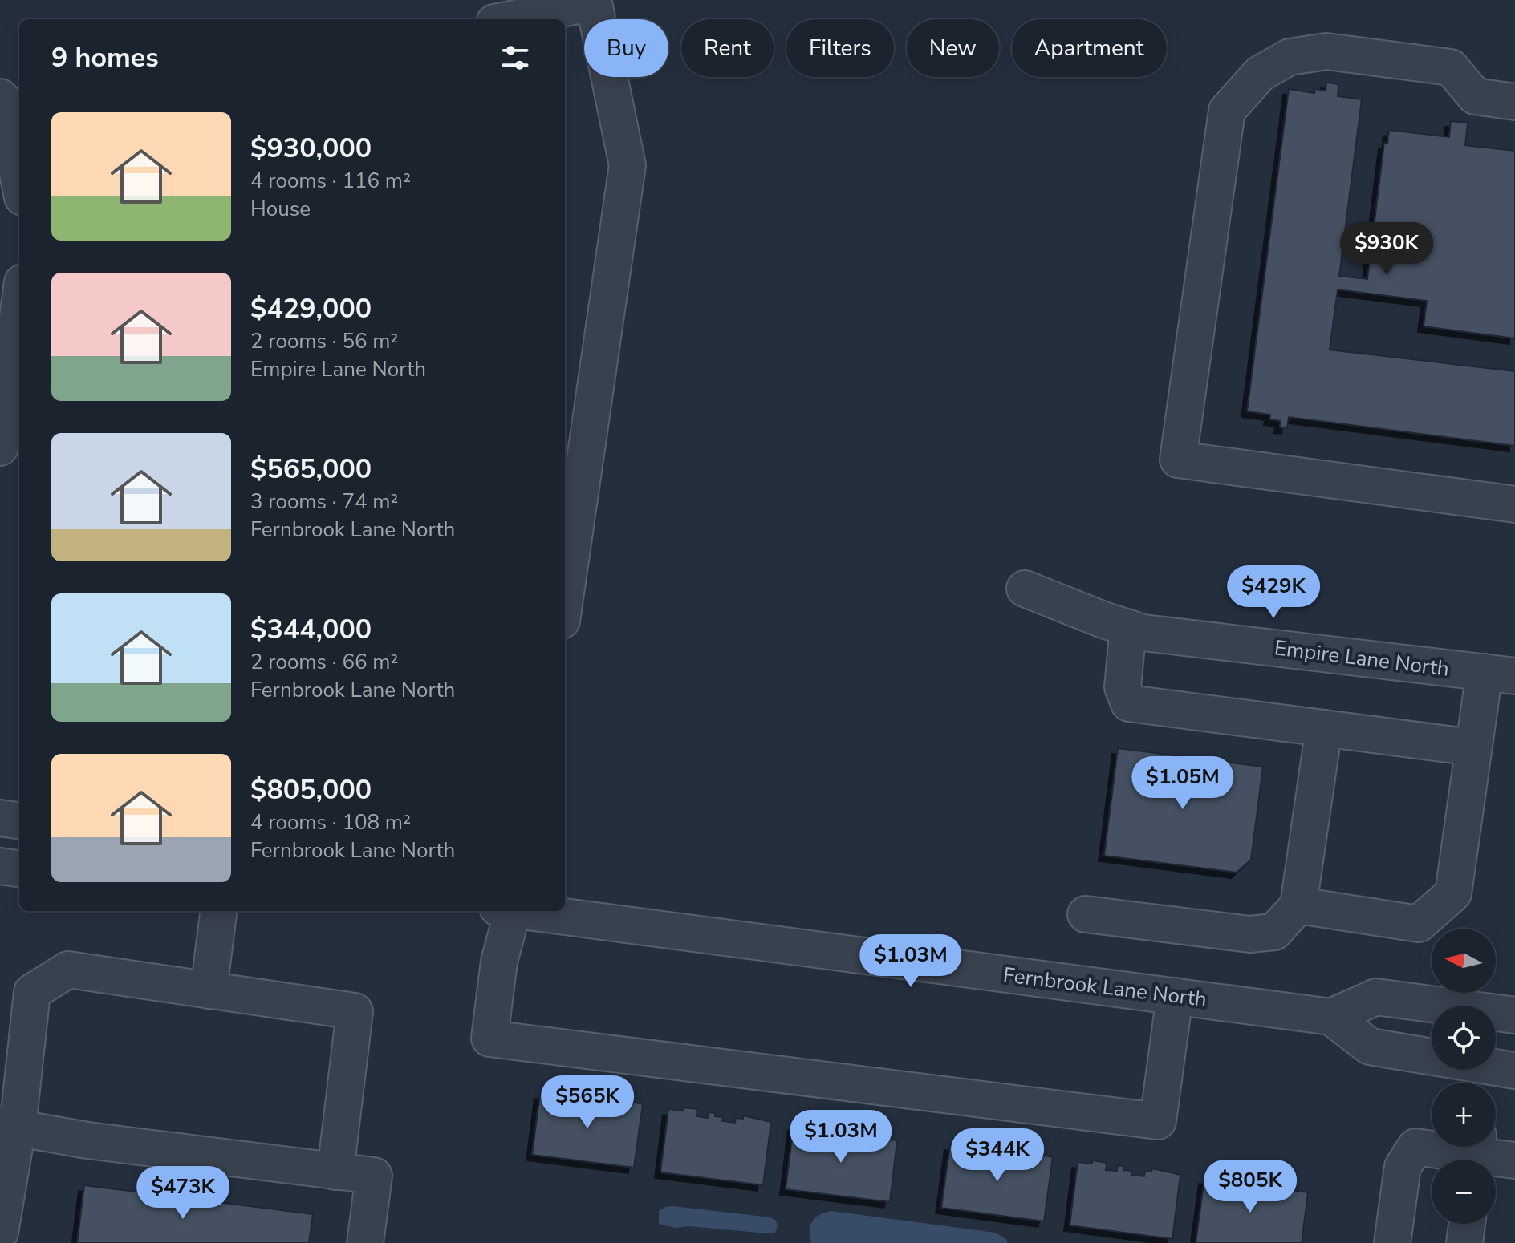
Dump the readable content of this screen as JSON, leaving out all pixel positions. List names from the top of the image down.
{
  "streets": {
    "street": ["Empire Lane North", "Fernbrook Lane North"]
  },
  "north": "left",
  "page": {
    "chip": [
      "Buy",
      "Rent",
      "Filters",
      "New",
      "Apartment"
    ],
    "heading": "9 homes",
    "list": [
      {
        "name": "$930,000",
        "note": "4 rooms · 116 m² · House"
      },
      {
        "name": "$429,000",
        "note": "2 rooms · 56 m² · Empire Lane North"
      },
      {
        "name": "$565,000",
        "note": "3 rooms · 74 m² · Fernbrook Lane North"
      },
      {
        "name": "$344,000",
        "note": "2 rooms · 66 m² · Fernbrook Lane North"
      },
      {
        "name": "$805,000",
        "note": "4 rooms · 108 m² · Fernbrook Lane North"
      }
    ],
    "price": [
      "$930K",
      "$429K",
      "$1.05M",
      "$1.03M",
      "$565K",
      "$1.03M",
      "$344K",
      "$805K",
      "$473K"
    ],
    "map_buttons": ["+", "−"]
  }
}
